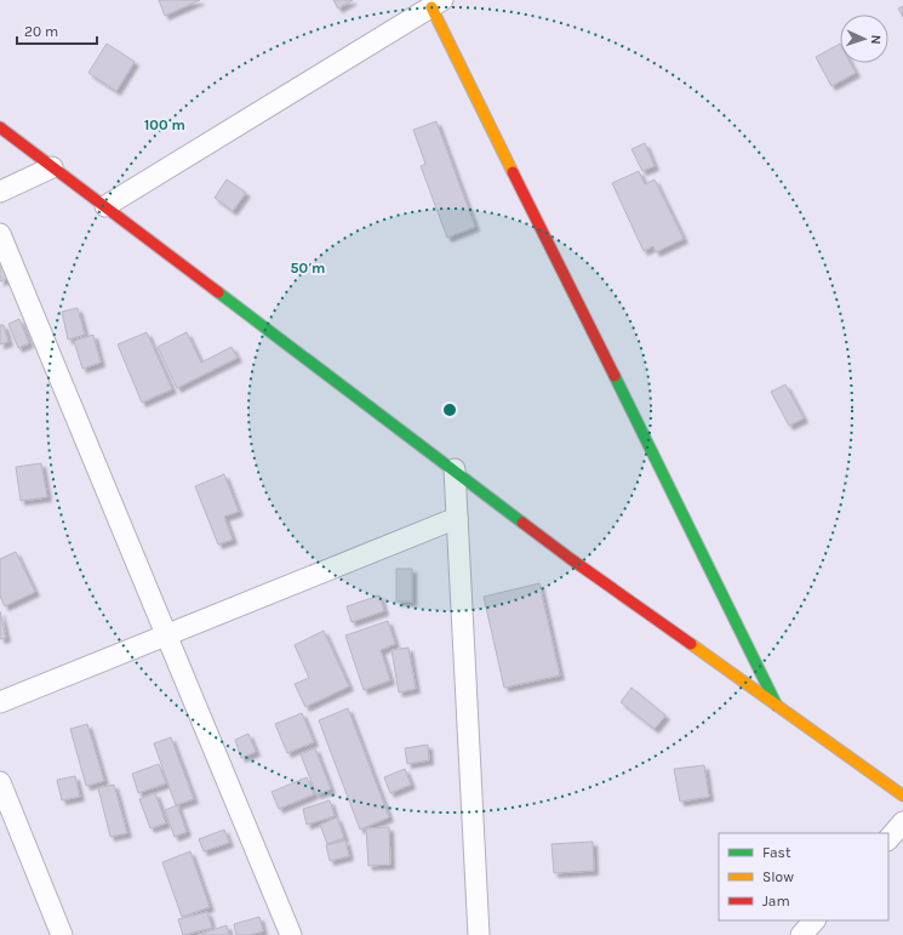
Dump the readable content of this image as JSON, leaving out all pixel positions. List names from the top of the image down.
{
  "legend": ["Fast", "Slow", "Jam"],
  "scale_bar": "20 m",
  "north": "right",
  "rings": ["100 m", "50 m"]
}
